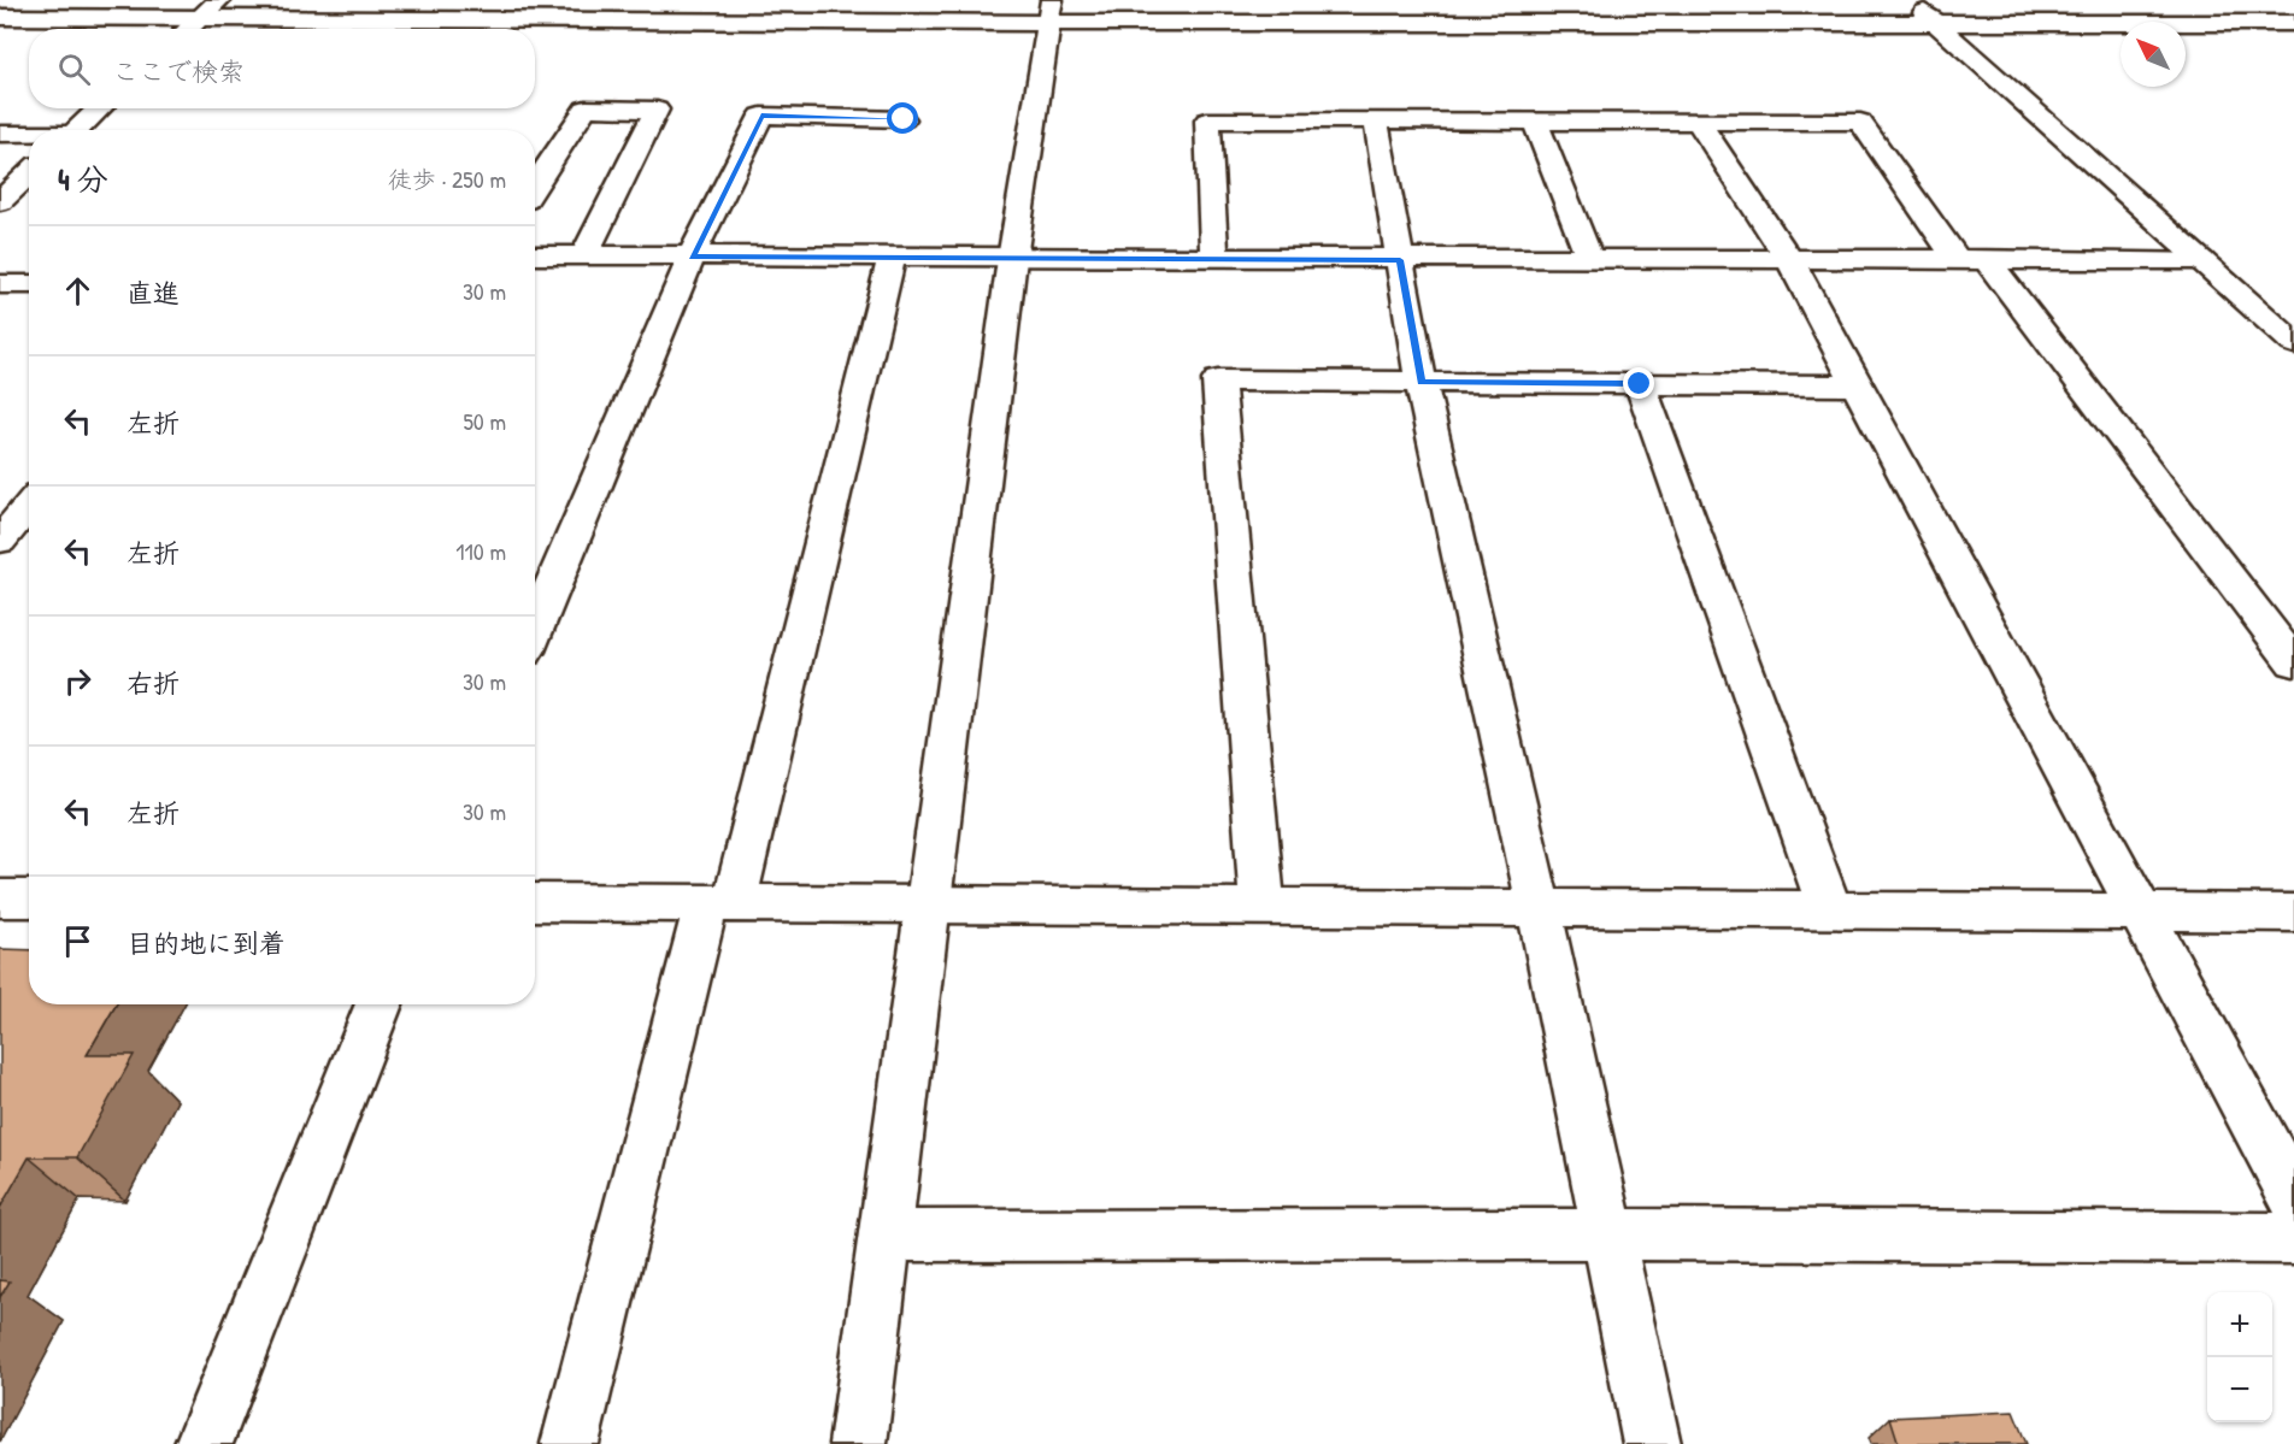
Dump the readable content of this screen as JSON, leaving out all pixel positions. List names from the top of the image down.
{
  "north": "top left",
  "page": {
    "search": "ここで検索",
    "heading": ["4 分", "徒歩 · 250 m"],
    "list": [
      ["直進", "30 m"],
      ["左折", "50 m"],
      ["左折", "110 m"],
      ["右折", "30 m"],
      ["左折", "30 m"],
      "目的地に到着"
    ],
    "map_buttons": ["+", "−"]
  }
}
